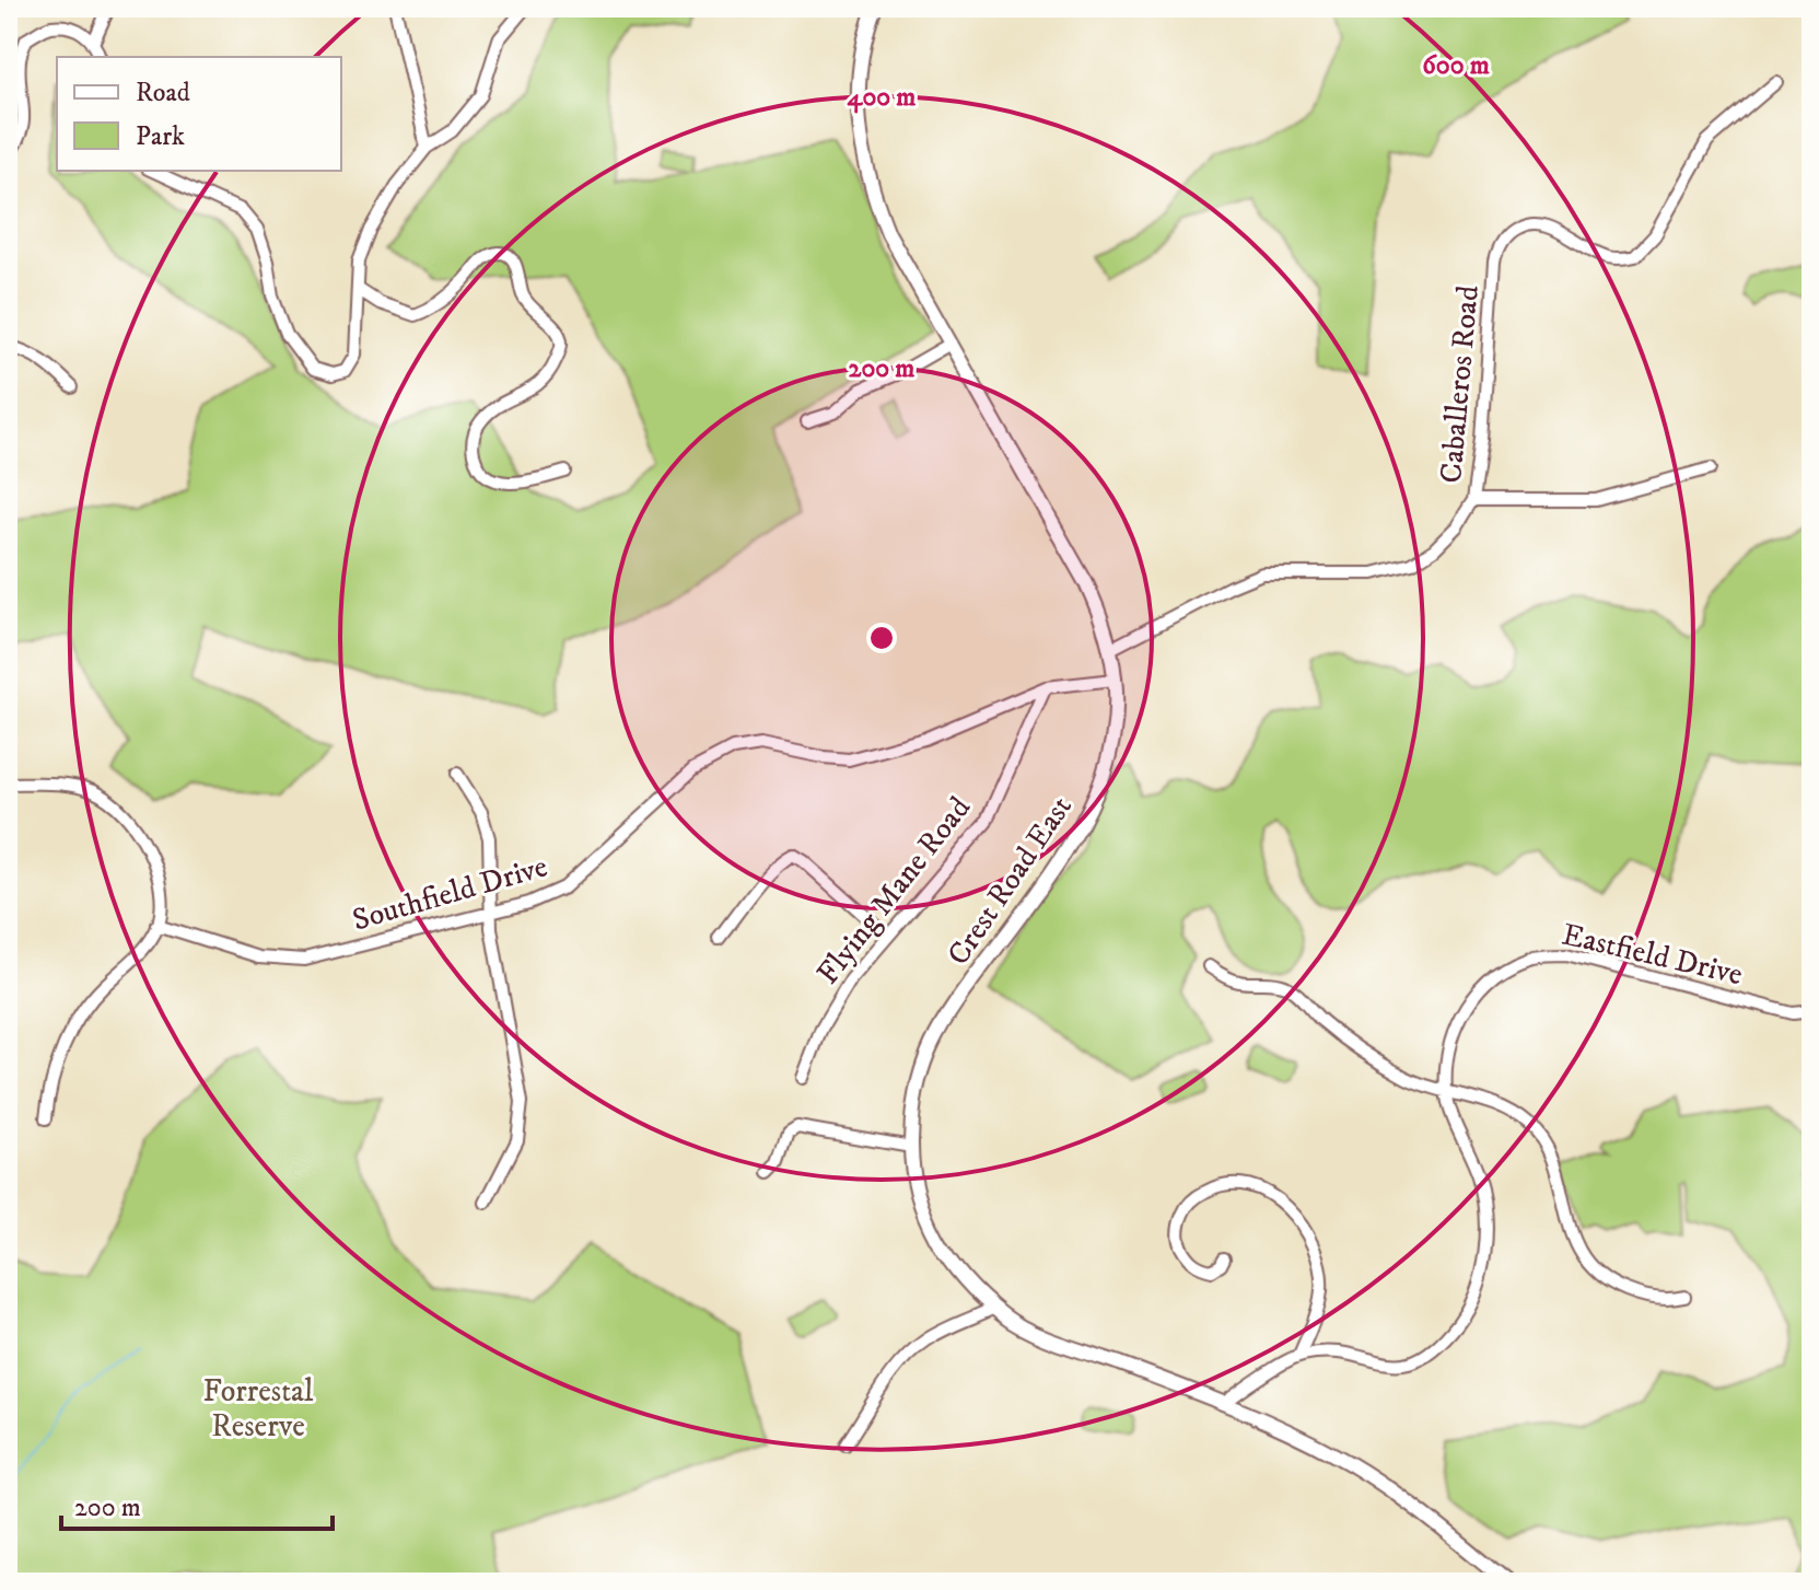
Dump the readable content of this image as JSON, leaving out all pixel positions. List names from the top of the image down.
{
  "streets": {
    "street": [
      "Caballeros Road",
      "Crest Road East",
      "Flying Mane Road",
      "Southfield Drive",
      "Eastfield Drive"
    ]
  },
  "crossings": [
    ["Caballeros Road", "Crest Road East"],
    ["Crest Road East", "Southfield Drive"],
    ["Flying Mane Road", "Southfield Drive"]
  ],
  "parks": ["Forrestal Reserve"],
  "legend": ["Road", "Park"],
  "scale_bar": "200 m",
  "rings": ["600 m", "400 m", "200 m"]
}
